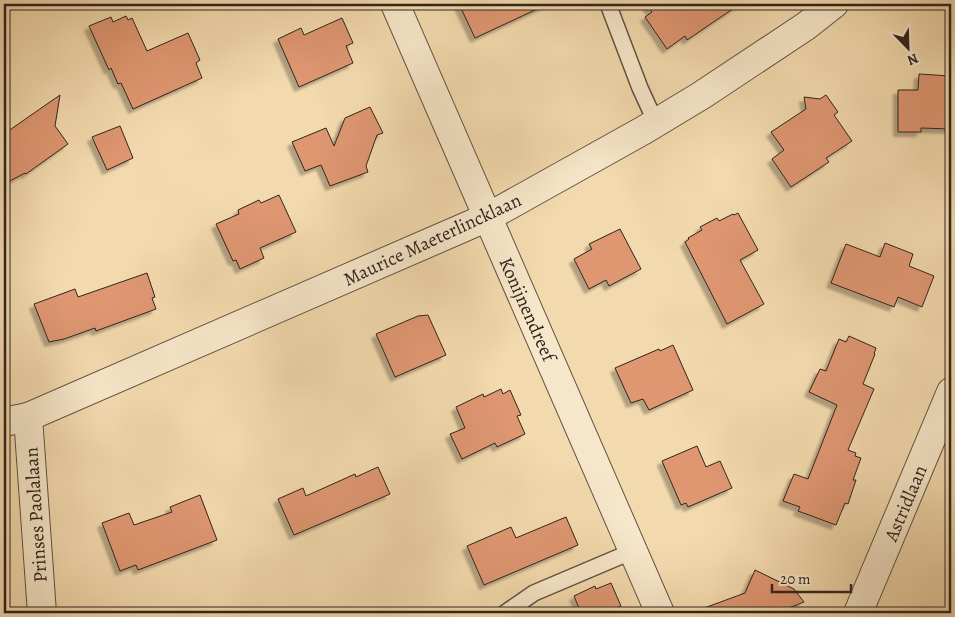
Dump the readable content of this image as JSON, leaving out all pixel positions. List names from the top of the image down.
{
  "streets": {
    "street": [
      "Maurice Maeterlincklaan",
      "Konijnendreef",
      "Astridlaan",
      "Prinses Paolalaan"
    ]
  },
  "crossings": [
    ["Maurice Maeterlincklaan", "Konijnendreef"],
    ["Maurice Maeterlincklaan", "Prinses Paolalaan"]
  ],
  "scale_bar": "20 m",
  "north": "bottom right"
}
